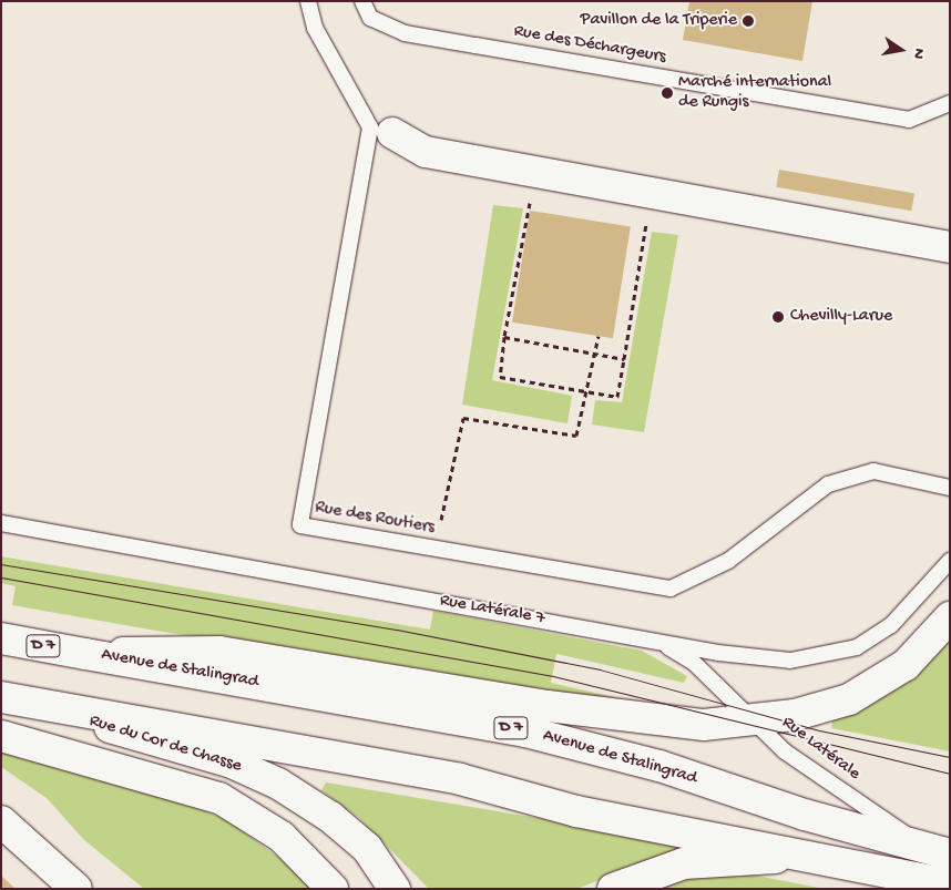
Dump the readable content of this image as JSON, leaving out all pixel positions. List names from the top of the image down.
{
  "streets": {
    "main road": ["D 7", "Avenue de Stalingrad", "Rue du Cor de Chasse"],
    "lane": [
      "Rue des Déchargeurs",
      "Rue des Routiers",
      "Rue Latérale 7",
      "Rue Latérale"
    ]
  },
  "crossings": [
    ["Rue Latérale 7", "Rue Latérale"],
    ["D 7", "Avenue de Stalingrad"],
    ["Avenue de Stalingrad", "Rue Latérale"]
  ],
  "places": ["Pavillon de la Triperie", "Marché international de Rungis", "Chevilly-Larue"],
  "north": "right"
}
